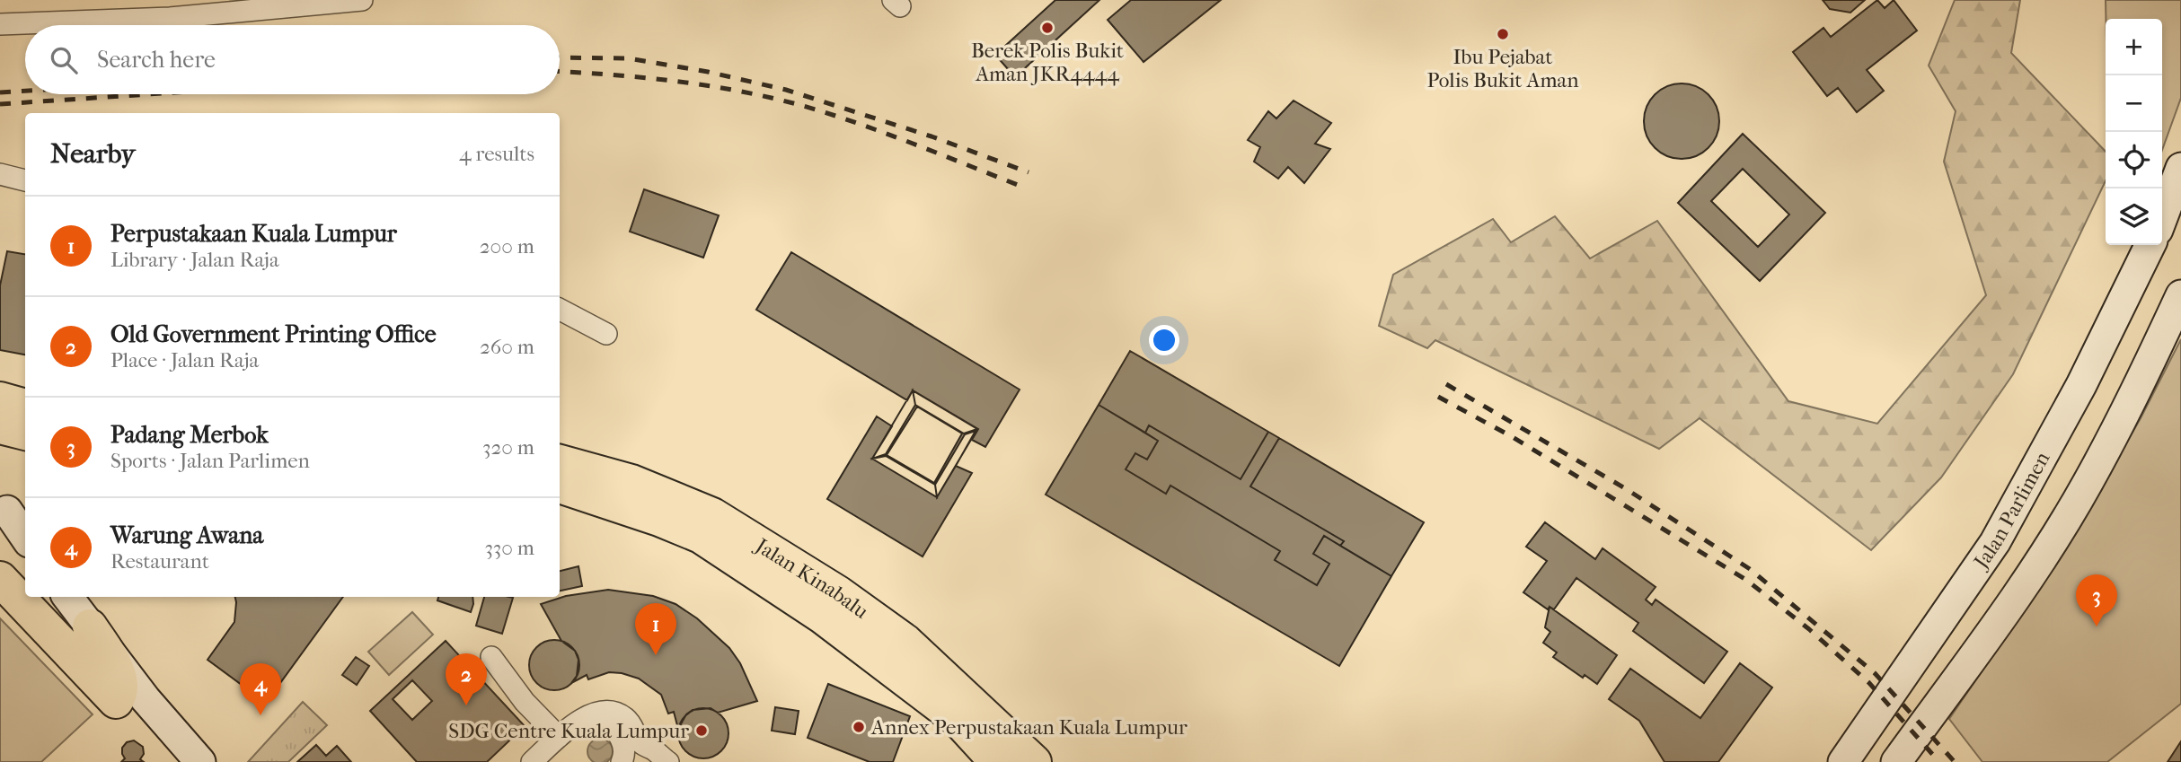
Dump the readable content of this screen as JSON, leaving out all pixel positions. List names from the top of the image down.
{
  "streets": {
    "highway": ["Jalan Kinabalu"],
    "street": ["Jalan Parlimen"]
  },
  "places": [
    "Berek Polis Bukit Aman JKR4444",
    "Ibu Pejabat Polis Bukit Aman",
    "Annex Perpustakaan Kuala Lumpur",
    "SDG Centre Kuala Lumpur"
  ],
  "page": {
    "map_buttons": ["+", "−"],
    "search": "Search here",
    "heading": ["Nearby", "4 results"],
    "list": [
      {
        "mark": "1",
        "name": "Perpustakaan Kuala Lumpur",
        "note": "Library · Jalan Raja",
        "value": "200 m"
      },
      {
        "mark": "2",
        "name": "Old Government Printing Office",
        "note": "Place · Jalan Raja",
        "value": "260 m"
      },
      {
        "mark": "3",
        "name": "Padang Merbok",
        "note": "Sports · Jalan Parlimen",
        "value": "320 m"
      },
      {
        "mark": "4",
        "name": "Warung Awana",
        "note": "Restaurant",
        "value": "330 m"
      }
    ],
    "pins": [
      "3",
      "1",
      "2",
      "4"
    ]
  }
}
